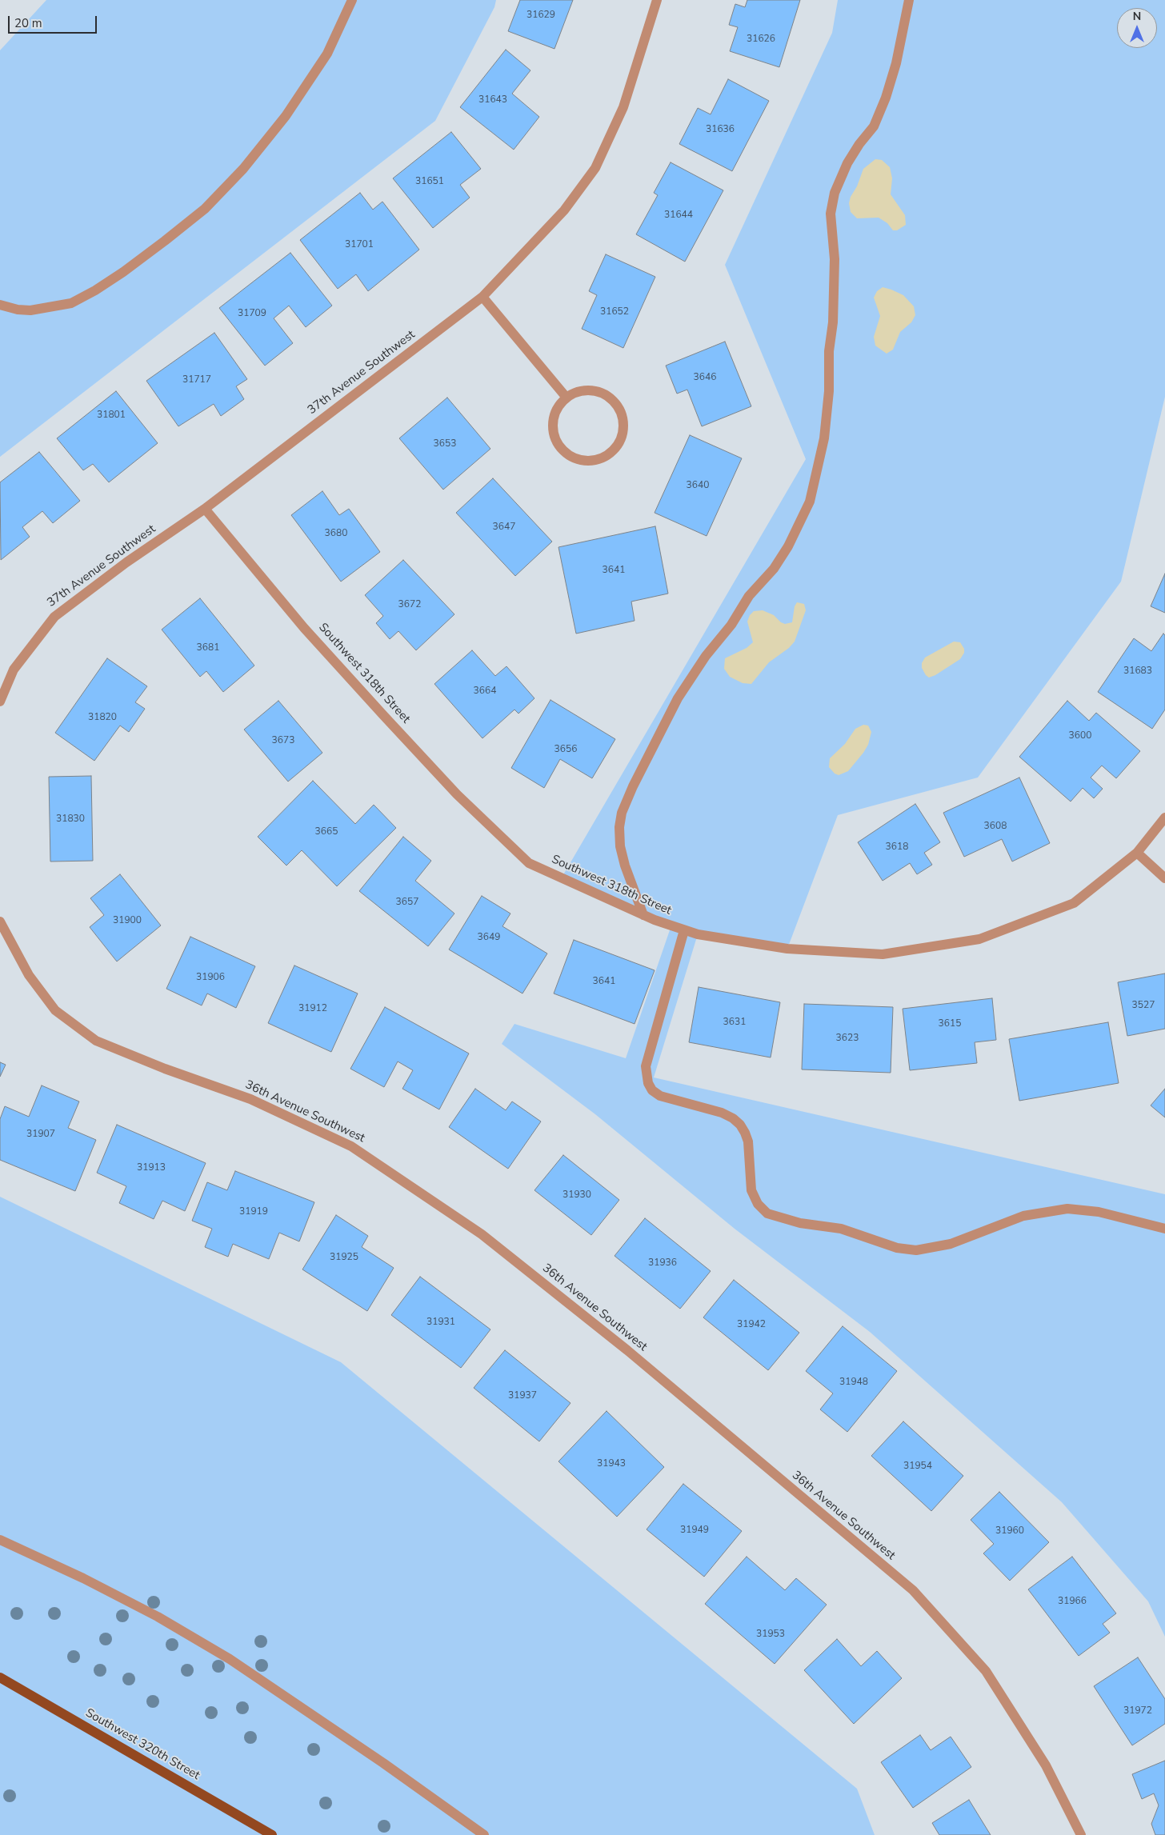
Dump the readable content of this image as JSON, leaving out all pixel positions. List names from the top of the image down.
{
  "streets": {
    "main road": ["Southwest 320th Street"],
    "street": ["37th Avenue Southwest", "Southwest 318th Street", "36th Avenue Southwest"]
  },
  "crossings": [
    ["37th Avenue Southwest", "Southwest 318th Street"]
  ],
  "house_numbers": [
    "31629",
    "31626",
    "31643",
    "31636",
    "31651",
    "31644",
    "31701",
    "31652",
    "31709",
    "3646",
    "31717",
    "31801",
    "3653",
    "3640",
    "3647",
    "3680",
    "3641",
    "3672",
    "3681",
    "31683",
    "3664",
    "31820",
    "3600",
    "3673",
    "3656",
    "31830",
    "3608",
    "3665",
    "3618",
    "3657",
    "31900",
    "3649",
    "31906",
    "3641",
    "3527",
    "31912",
    "3631",
    "3615",
    "3623",
    "31907",
    "31913",
    "31930",
    "31919",
    "31925",
    "31936",
    "31931",
    "31942",
    "31948",
    "31937",
    "31943",
    "31954",
    "31949",
    "31960",
    "31966",
    "31953",
    "31972"
  ],
  "scale_bar": "20 m",
  "north": "top"
}
